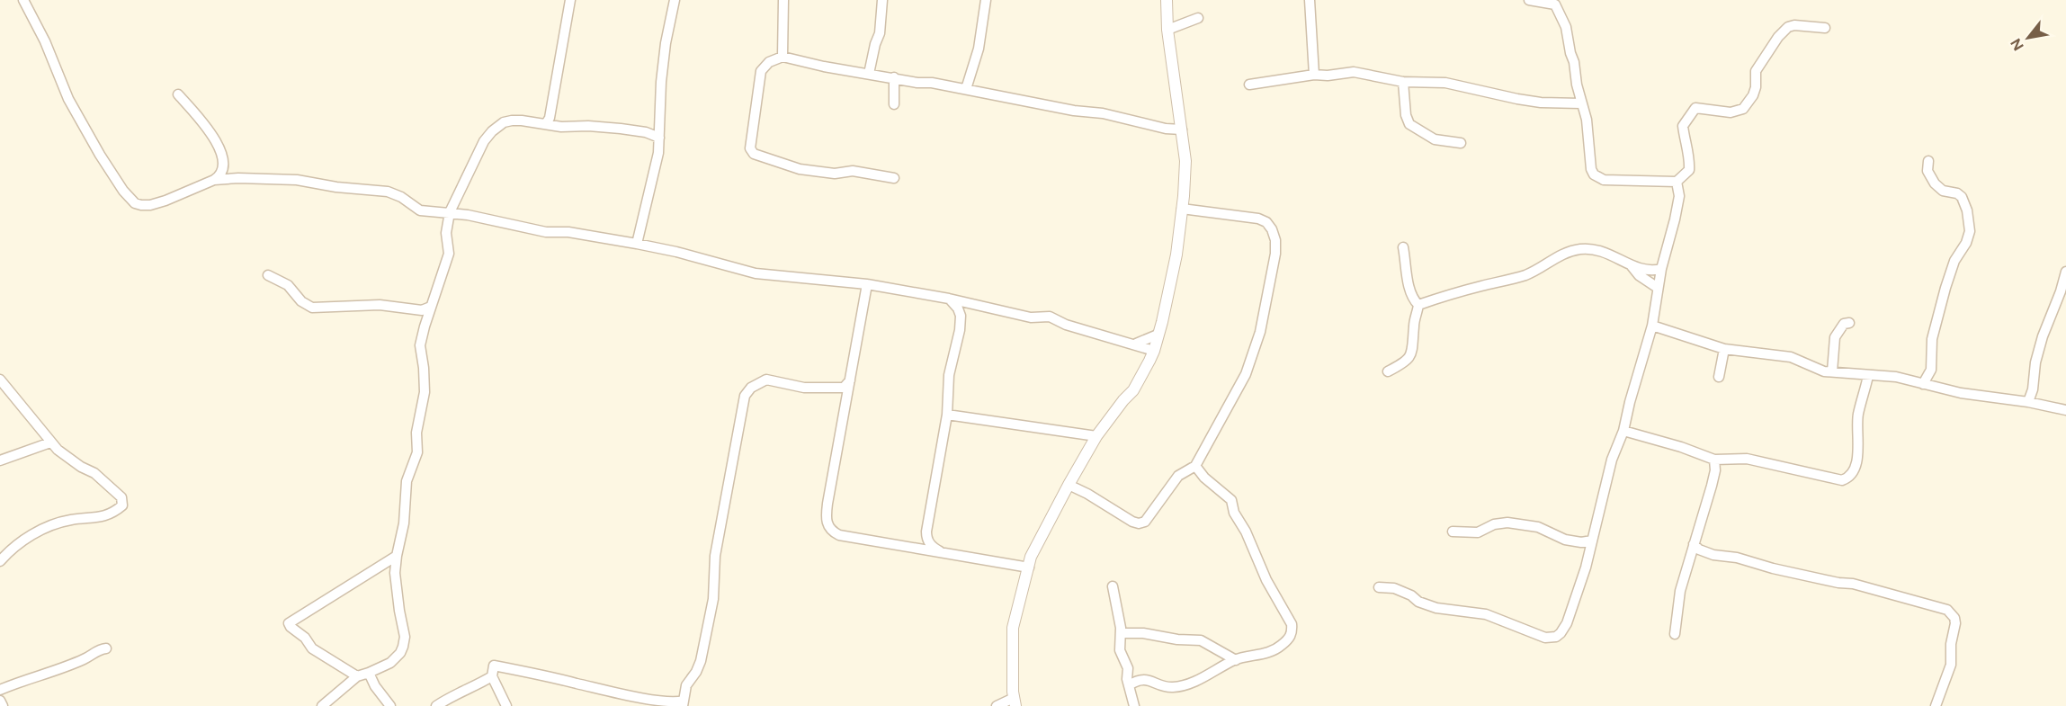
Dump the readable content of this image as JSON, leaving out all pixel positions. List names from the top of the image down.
{
  "north": "bottom left"
}
